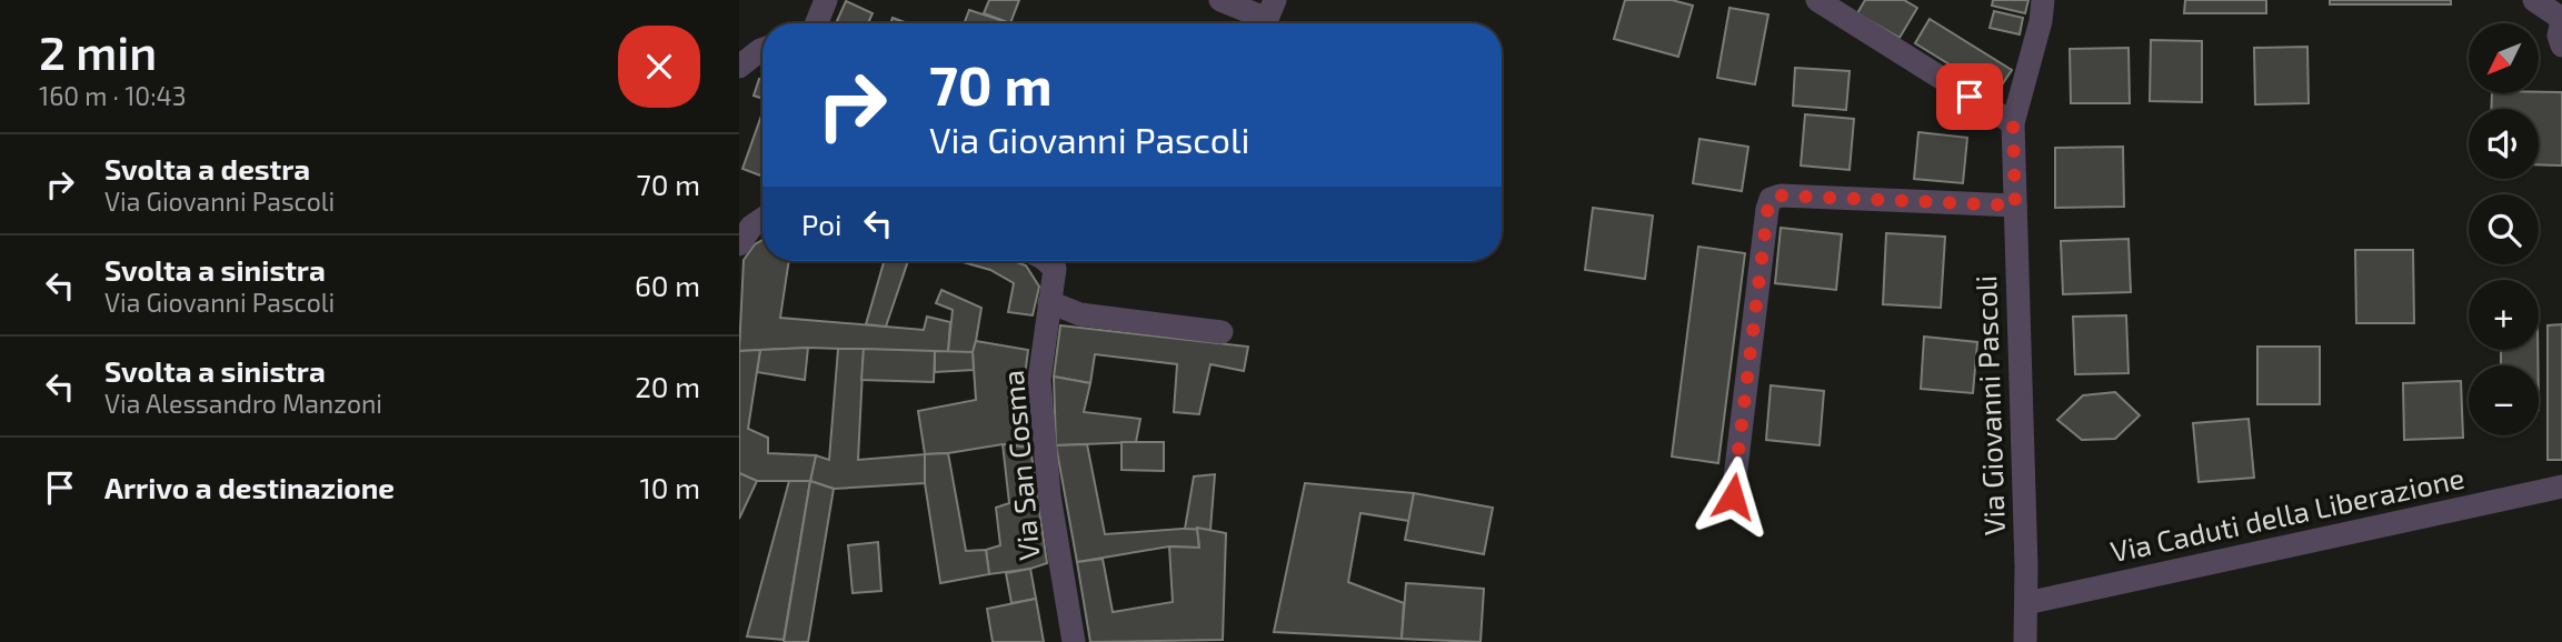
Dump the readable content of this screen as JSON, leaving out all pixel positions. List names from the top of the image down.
{
  "streets": {
    "street": ["Via Giovanni Pascoli", "Via San Cosma", "Via Caduti della Liberazione"]
  },
  "crossings": [
    ["Via Giovanni Pascoli", "Via Caduti della Liberazione"]
  ],
  "north": "bottom left",
  "page": {
    "heading": ["2 min", "160 m · 10:43"],
    "map_buttons": ["+", "−"],
    "turn": ["70 m", "Via Giovanni Pascoli"],
    "list": [
      {
        "name": "Svolta a destra",
        "note": "Via Giovanni Pascoli",
        "value": "70 m"
      },
      {
        "name": "Svolta a sinistra",
        "note": "Via Giovanni Pascoli",
        "value": "60 m"
      },
      {
        "name": "Svolta a sinistra",
        "note": "Via Alessandro Manzoni",
        "value": "20 m"
      },
      {
        "name": "Arrivo a destinazione",
        "value": "10 m"
      }
    ],
    "then": "Poi"
  }
}
